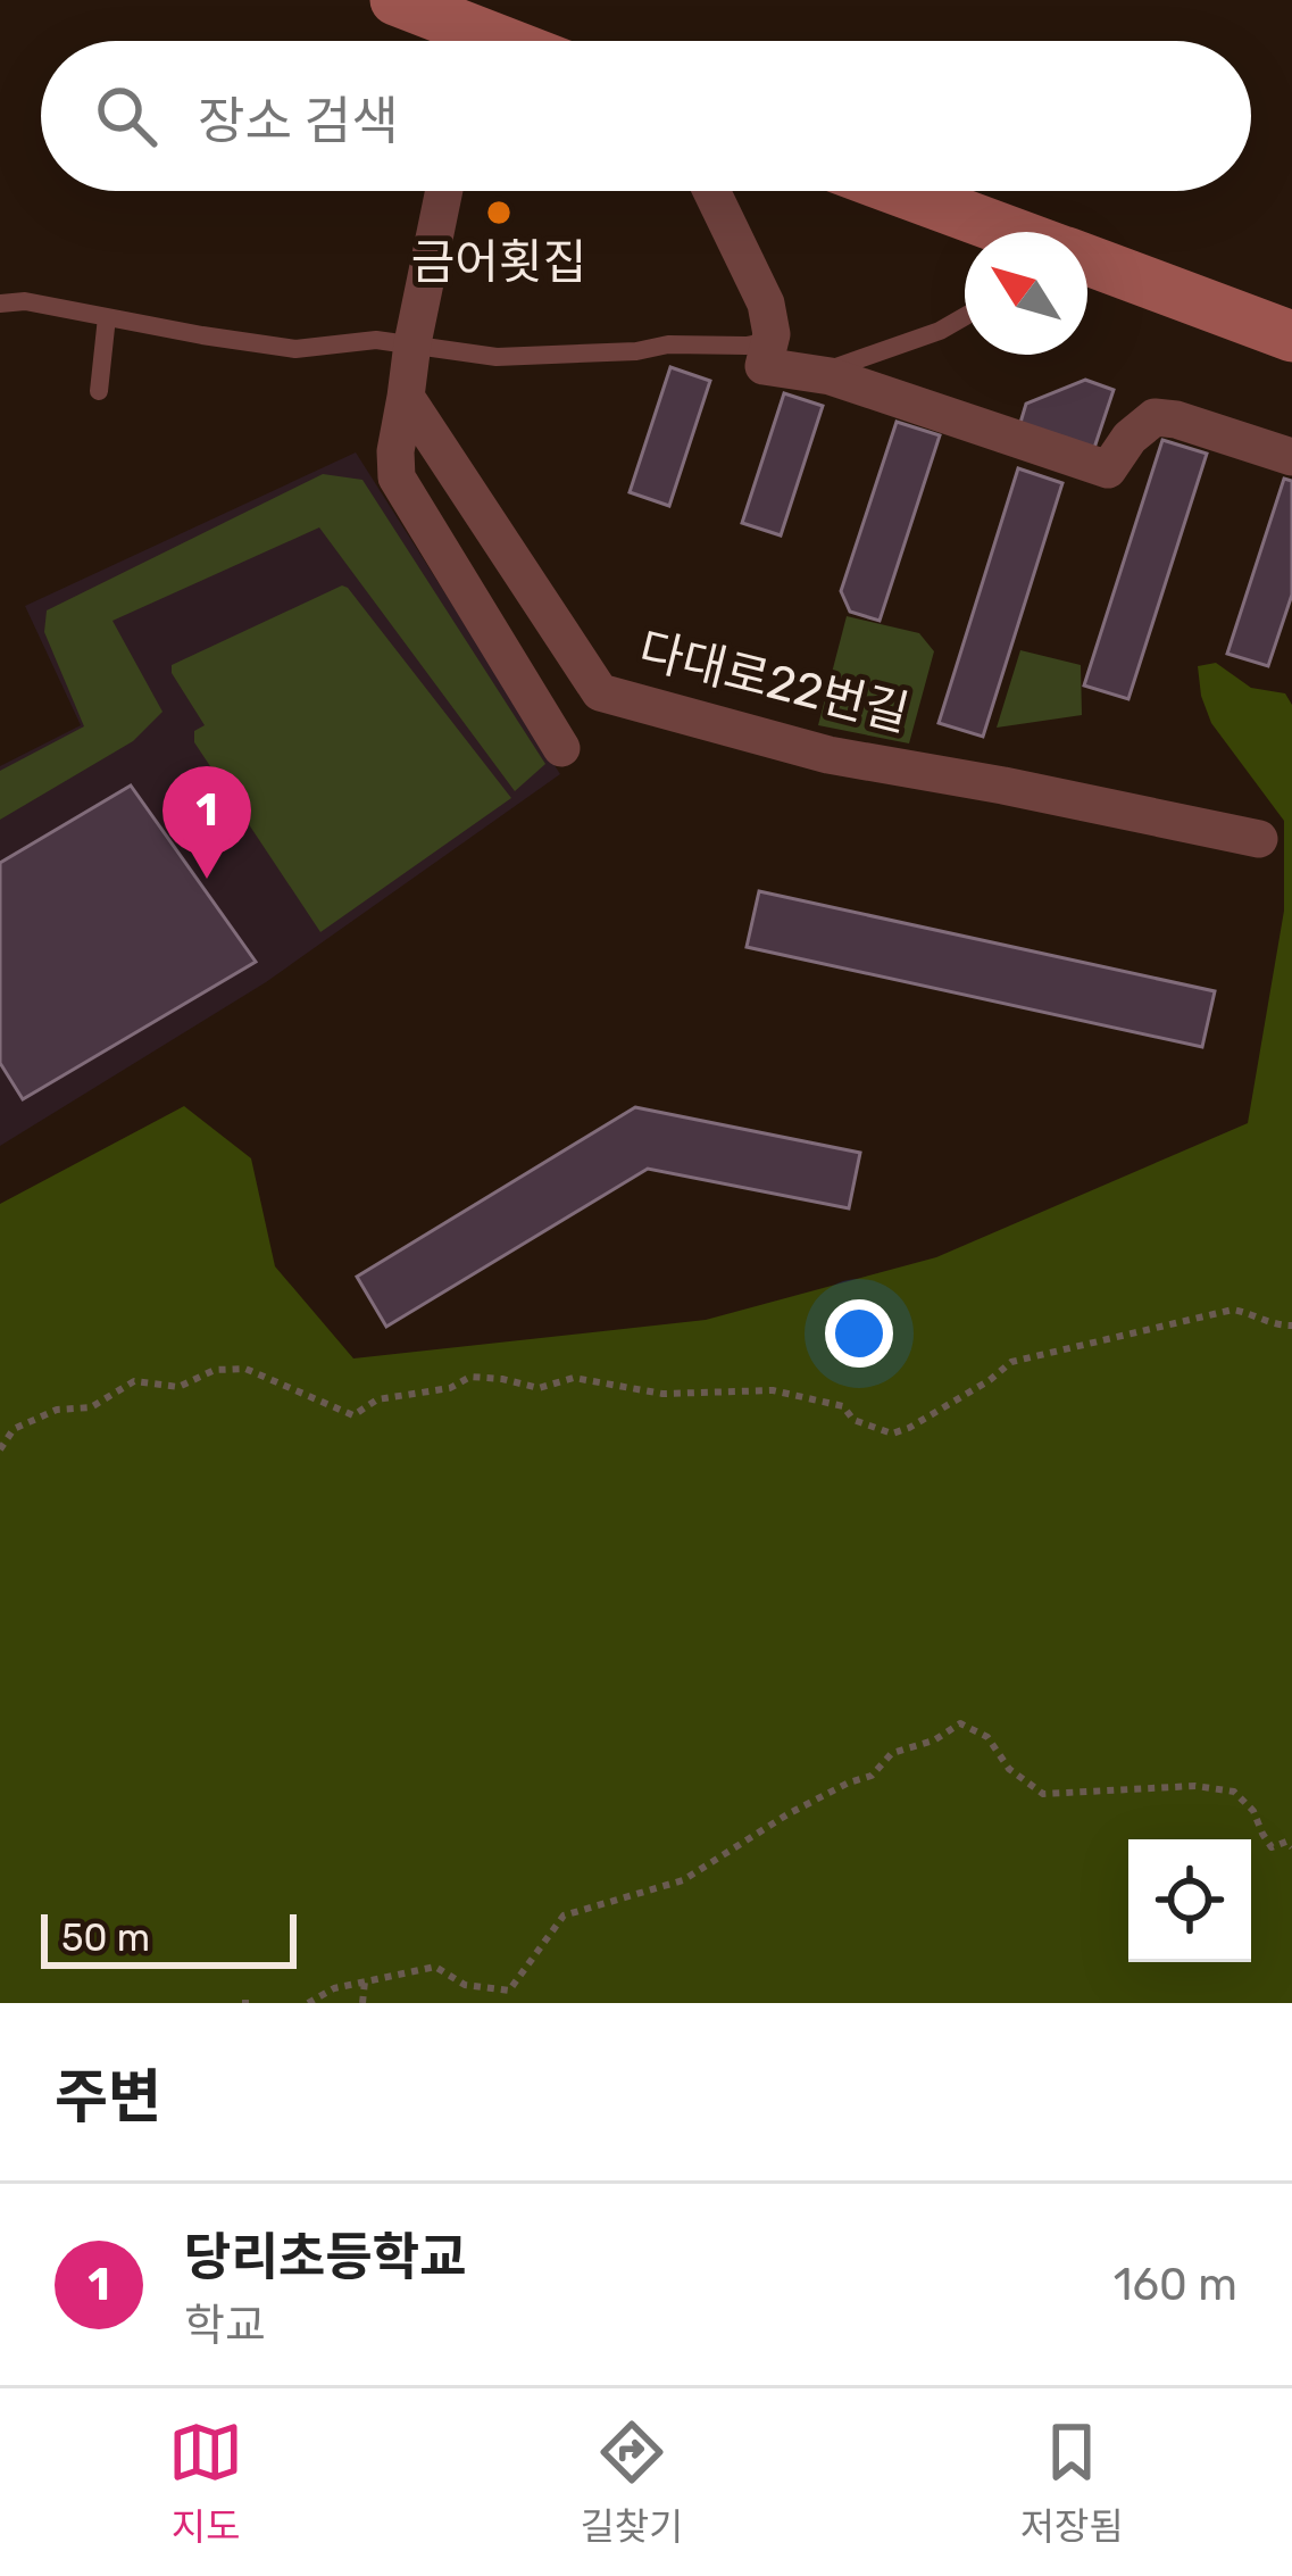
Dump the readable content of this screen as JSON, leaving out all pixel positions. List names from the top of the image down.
{
  "streets": {
    "street": ["다대로22번길"]
  },
  "places": ["금어횟집"],
  "scale_bar": "50 m",
  "north": "top left",
  "page": {
    "search": "장소 검색",
    "pins": "1",
    "scale": "50 m",
    "heading": "주변",
    "list": [
      {
        "mark": "1",
        "name": "당리초등학교",
        "note": "학교",
        "value": "160 m"
      }
    ],
    "nav": ["지도", "길찾기", "저장됨"]
  }
}
